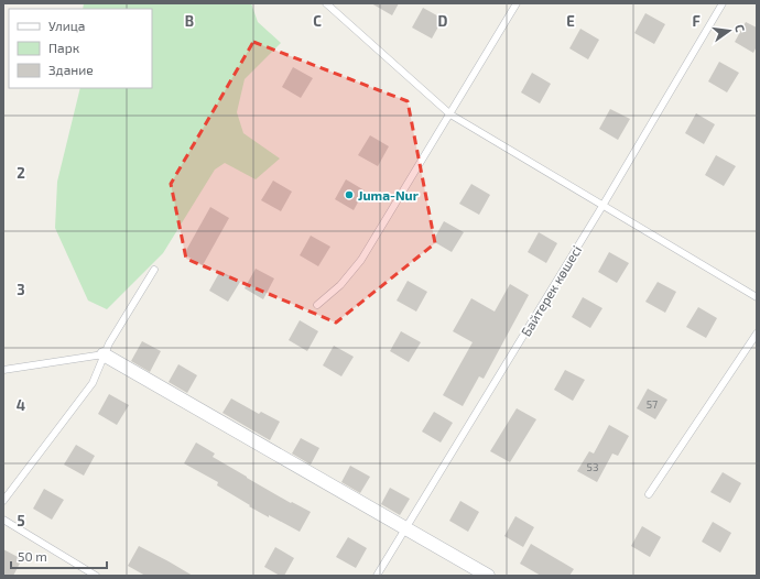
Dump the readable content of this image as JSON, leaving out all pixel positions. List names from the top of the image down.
{
  "streets": {
    "lane": ["Байтерек көшесі"]
  },
  "places": ["Juma-Nur"],
  "house_numbers": ["57", "53"],
  "legend": ["Улица", "Парк", "Здание"],
  "scale_bar": "50 m",
  "north": "right",
  "grid": {
    "columns": [
      "B",
      "C",
      "D",
      "E",
      "F"
    ],
    "rows": [
      "2",
      "3",
      "4",
      "5"
    ]
  }
}
